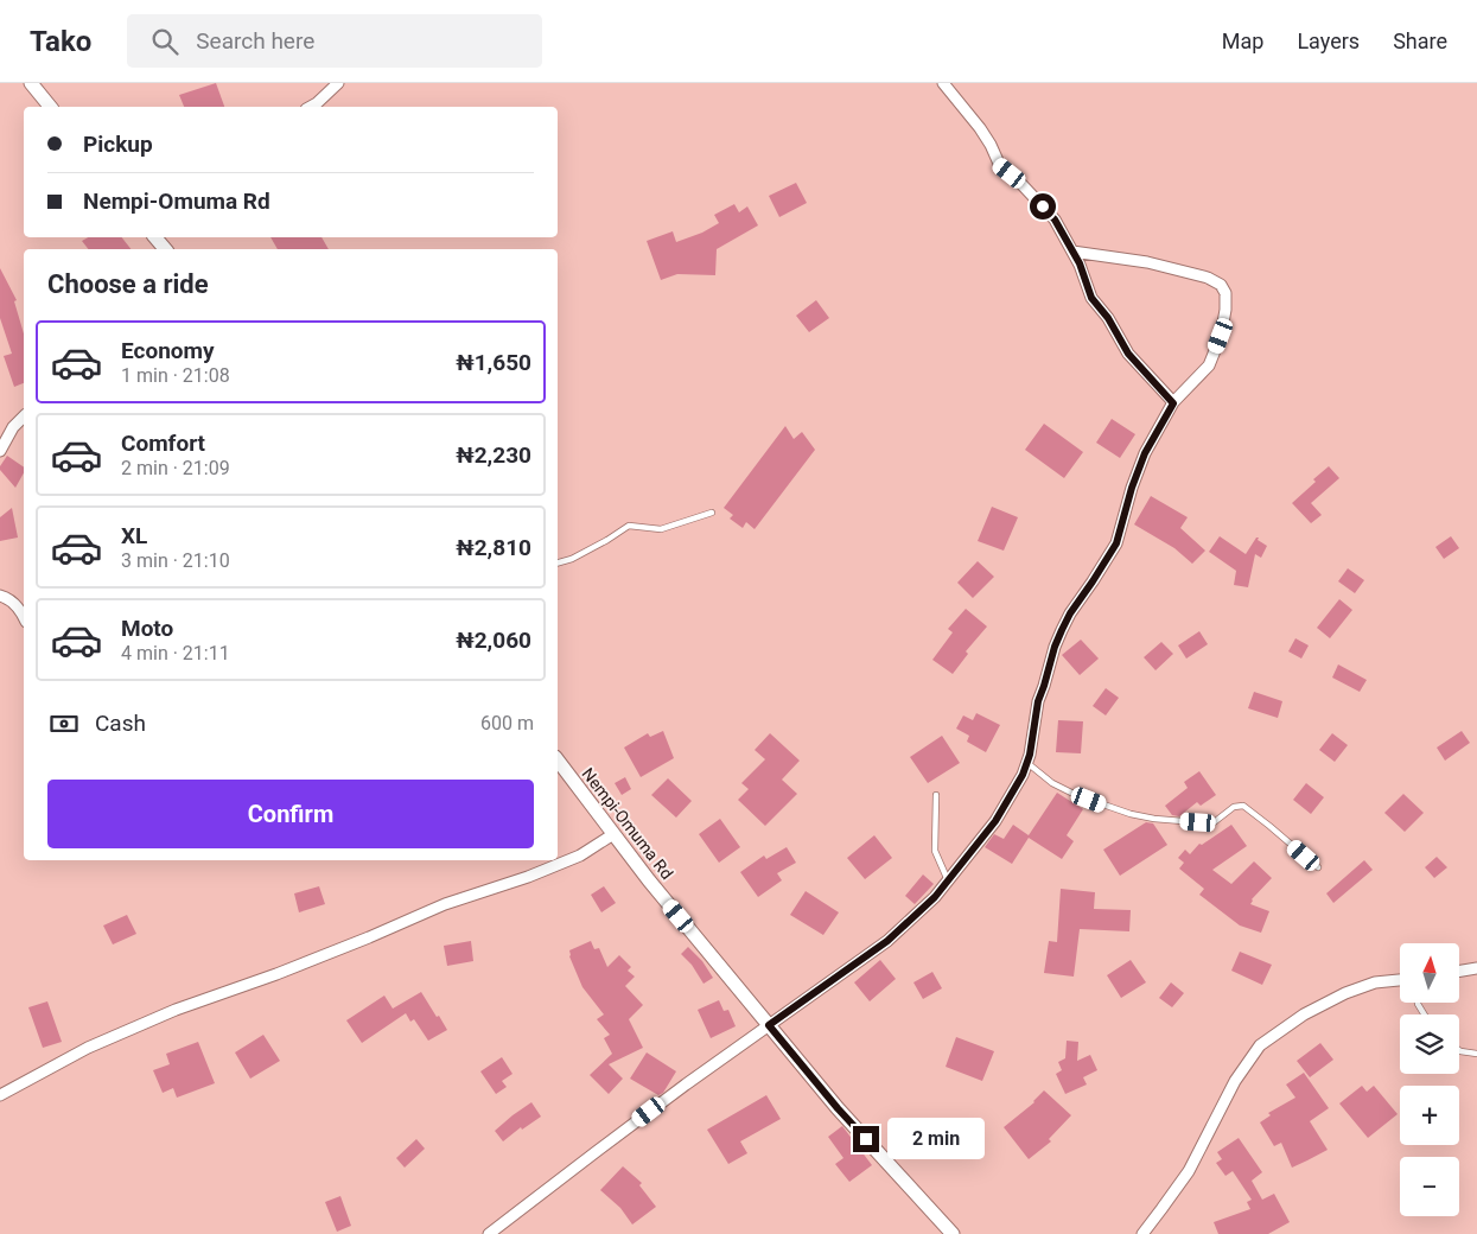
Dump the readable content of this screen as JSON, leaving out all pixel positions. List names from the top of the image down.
{
  "streets": {
    "street": ["Nempi-Omuma Rd"]
  },
  "north": "top",
  "page": {
    "header": "Tako",
    "search": "Search here",
    "nav": ["Map", "Layers", "Share"],
    "banner": ["Pickup", "Nempi-Omuma Rd"],
    "heading": "Choose a ride",
    "list": [
      {
        "name": "Economy",
        "note": "1 min · 21:08",
        "value": "₦1,650"
      },
      {
        "name": "Comfort",
        "note": "2 min · 21:09",
        "value": "₦2,230"
      },
      {
        "name": "XL",
        "note": "3 min · 21:10",
        "value": "₦2,810"
      },
      {
        "name": "Moto",
        "note": "4 min · 21:11",
        "value": "₦2,060"
      }
    ],
    "pay": ["Cash", "600 m"],
    "buttons": "Confirm",
    "map_buttons": ["+", "−"],
    "bubble": "2 min"
  }
}
